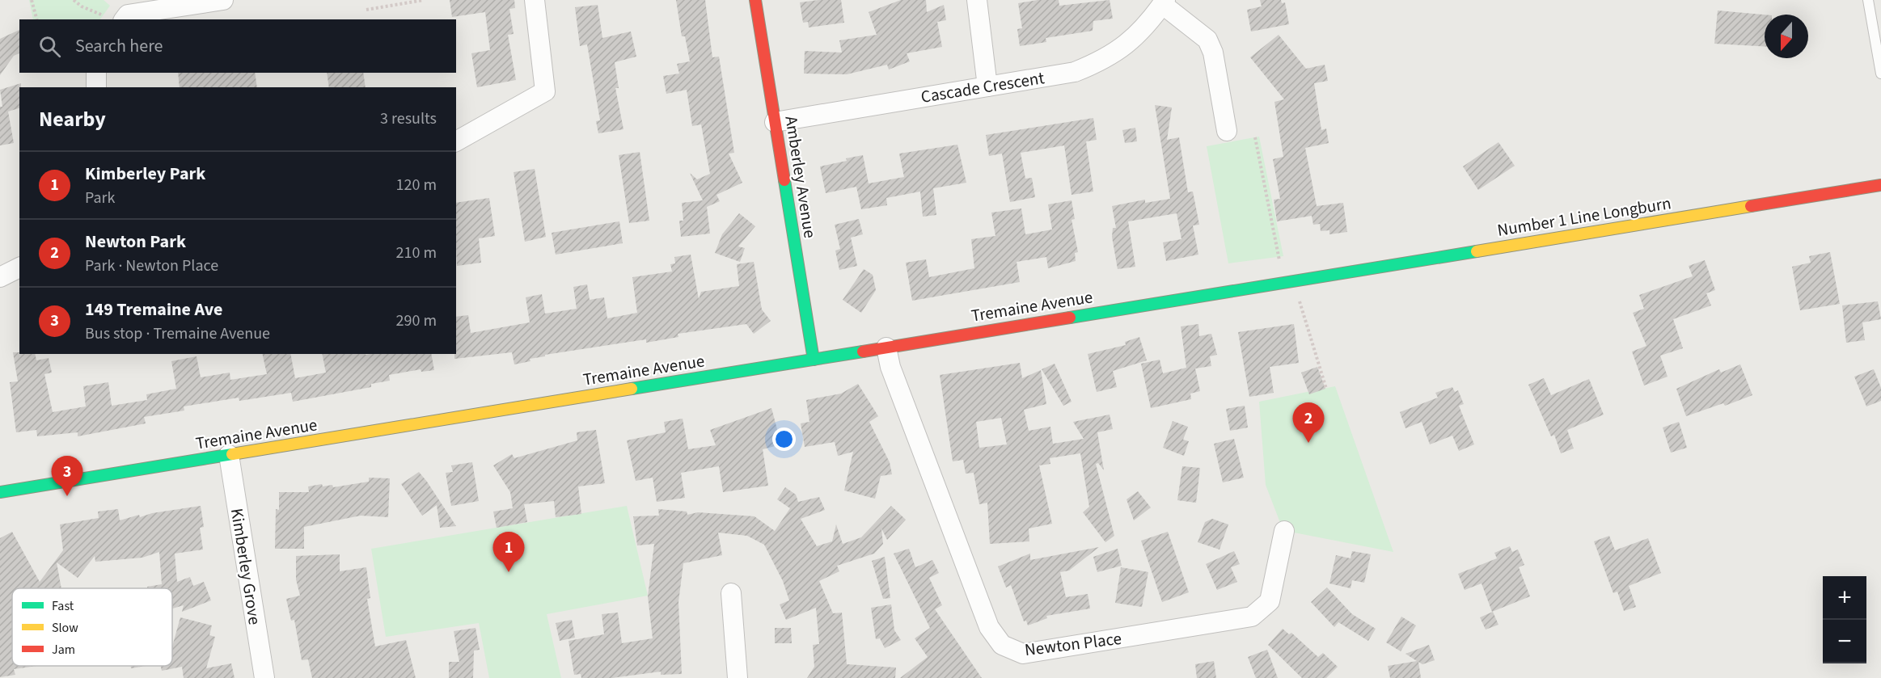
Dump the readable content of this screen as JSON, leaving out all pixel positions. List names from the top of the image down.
{
  "streets": {
    "main road": ["Amberley Avenue", "Number 1 Line Longburn", "Tremaine Avenue"],
    "street": ["Cascade Crescent", "Kimberley Grove", "Newton Place"]
  },
  "crossings": [
    ["Cascade Crescent", "Amberley Avenue"],
    ["Amberley Avenue", "Tremaine Avenue"],
    ["Number 1 Line Longburn", "Tremaine Avenue"],
    ["Tremaine Avenue", "Kimberley Grove"],
    ["Tremaine Avenue", "Newton Place"]
  ],
  "legend": ["Fast", "Slow", "Jam"],
  "north": "bottom",
  "page": {
    "search": "Search here",
    "heading": ["Nearby", "3 results"],
    "list": [
      {
        "mark": "1",
        "name": "Kimberley Park",
        "note": "Park",
        "value": "120 m"
      },
      {
        "mark": "2",
        "name": "Newton Park",
        "note": "Park · Newton Place",
        "value": "210 m"
      },
      {
        "mark": "3",
        "name": "149 Tremaine Ave",
        "note": "Bus stop · Tremaine Avenue",
        "value": "290 m"
      }
    ],
    "pins": ["2", "3", "1"],
    "map_buttons": ["+", "−"]
  }
}
